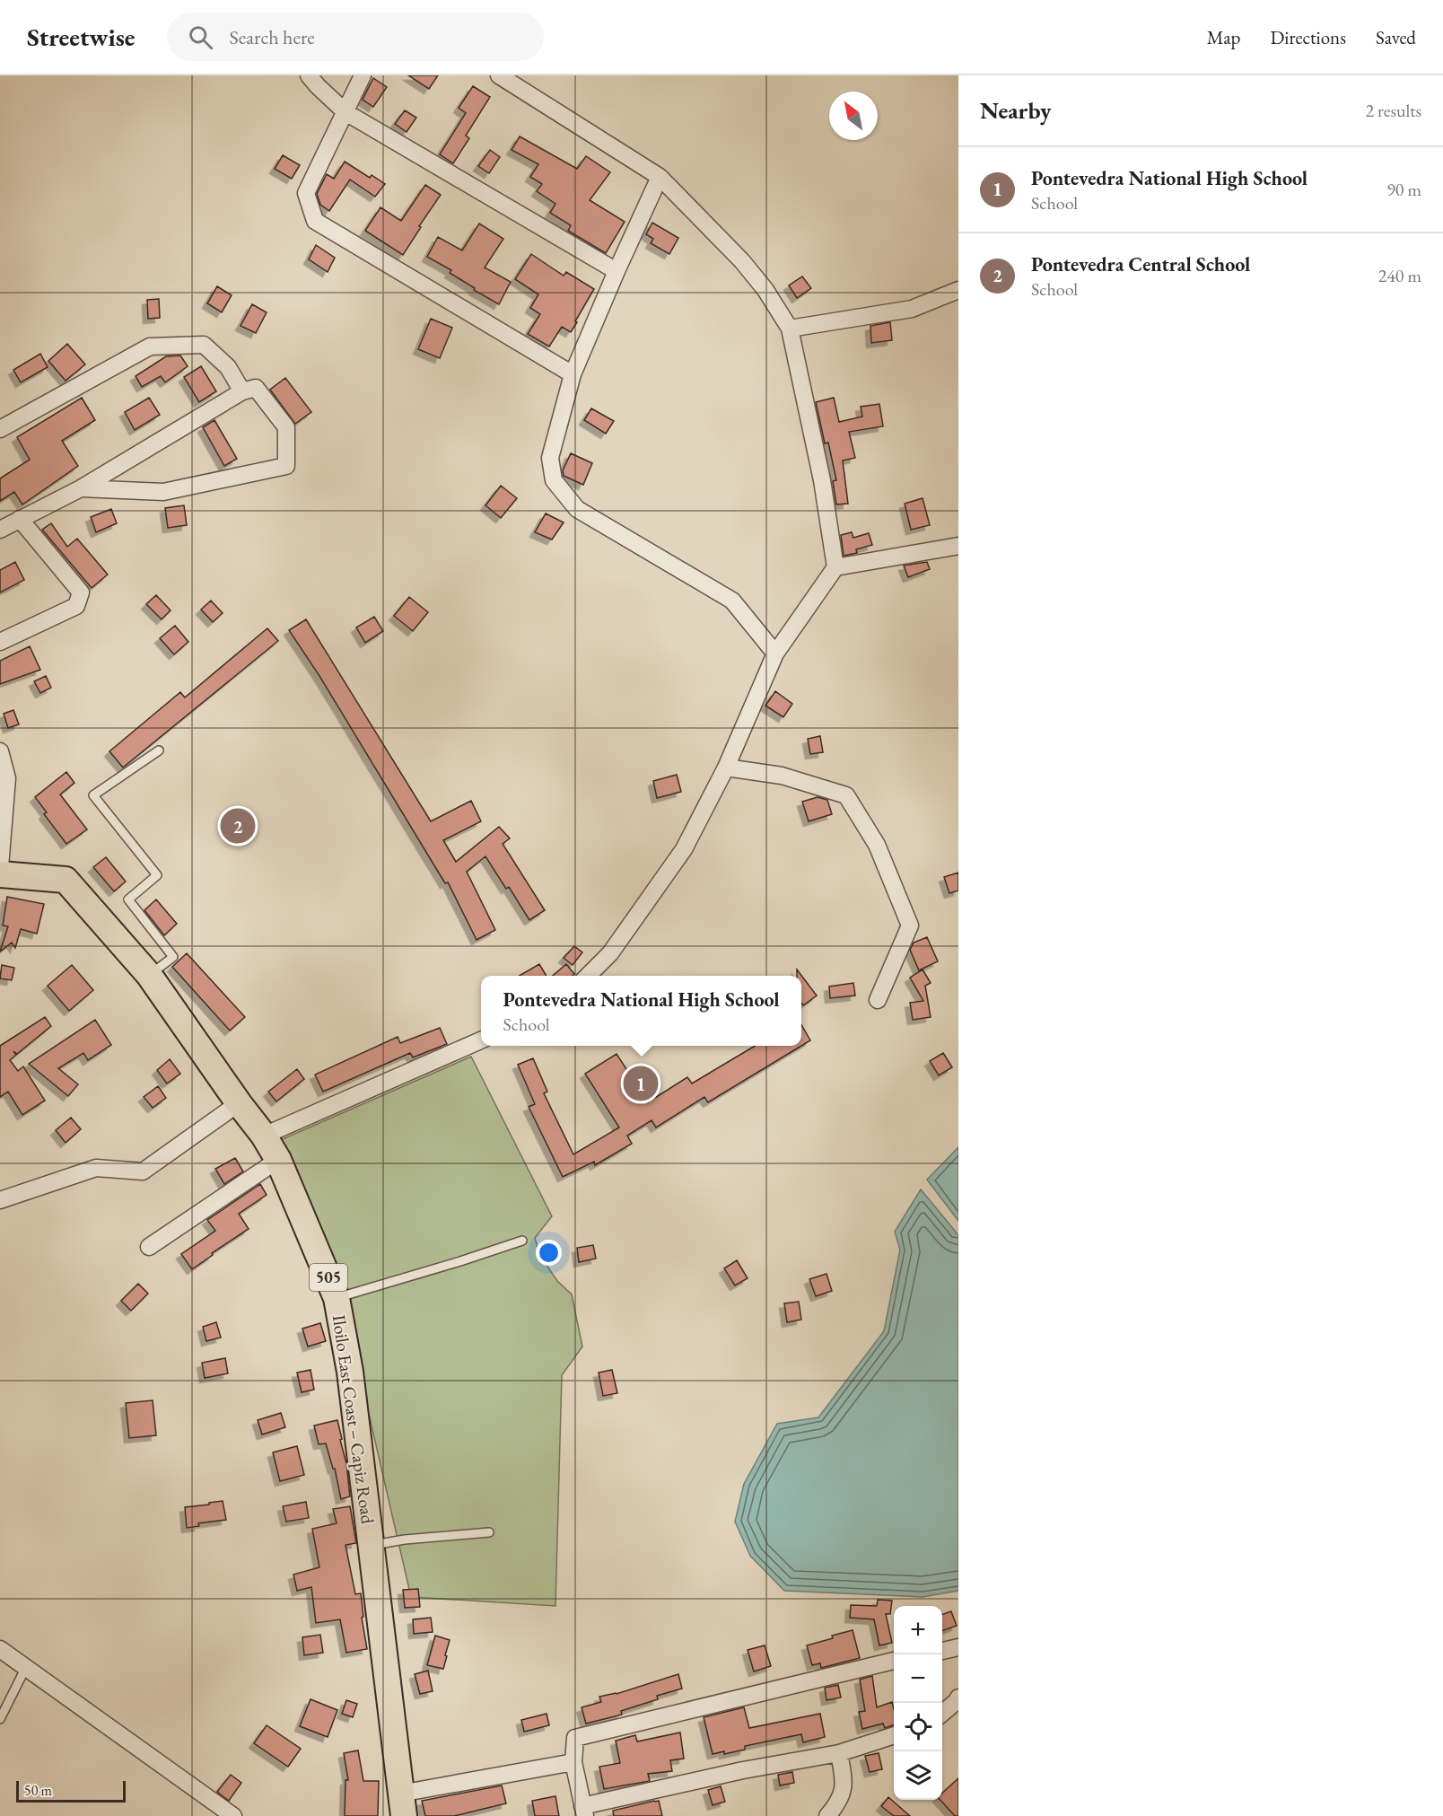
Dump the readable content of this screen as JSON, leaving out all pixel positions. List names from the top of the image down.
{
  "streets": {
    "main road": ["505", "Iloilo East Coast – Capiz Road"]
  },
  "scale_bar": "50 m",
  "north": "top left",
  "page": {
    "header": "Streetwise",
    "search": "Search here",
    "nav": ["Map", "Directions", "Saved"],
    "heading": ["Nearby", "2 results"],
    "list": [
      {
        "mark": "1",
        "name": "Pontevedra National High School",
        "note": "School",
        "value": "90 m"
      },
      {
        "mark": "2",
        "name": "Pontevedra Central School",
        "note": "School",
        "value": "240 m"
      }
    ],
    "pins": ["2", "1"],
    "popup": ["Pontevedra National High School", "School"],
    "map_buttons": ["+", "−"],
    "scale": "50 m"
  }
}
